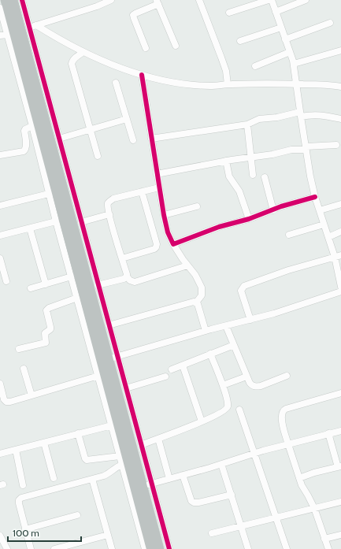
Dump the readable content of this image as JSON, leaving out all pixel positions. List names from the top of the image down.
{
  "scale_bar": "100 m"
}
